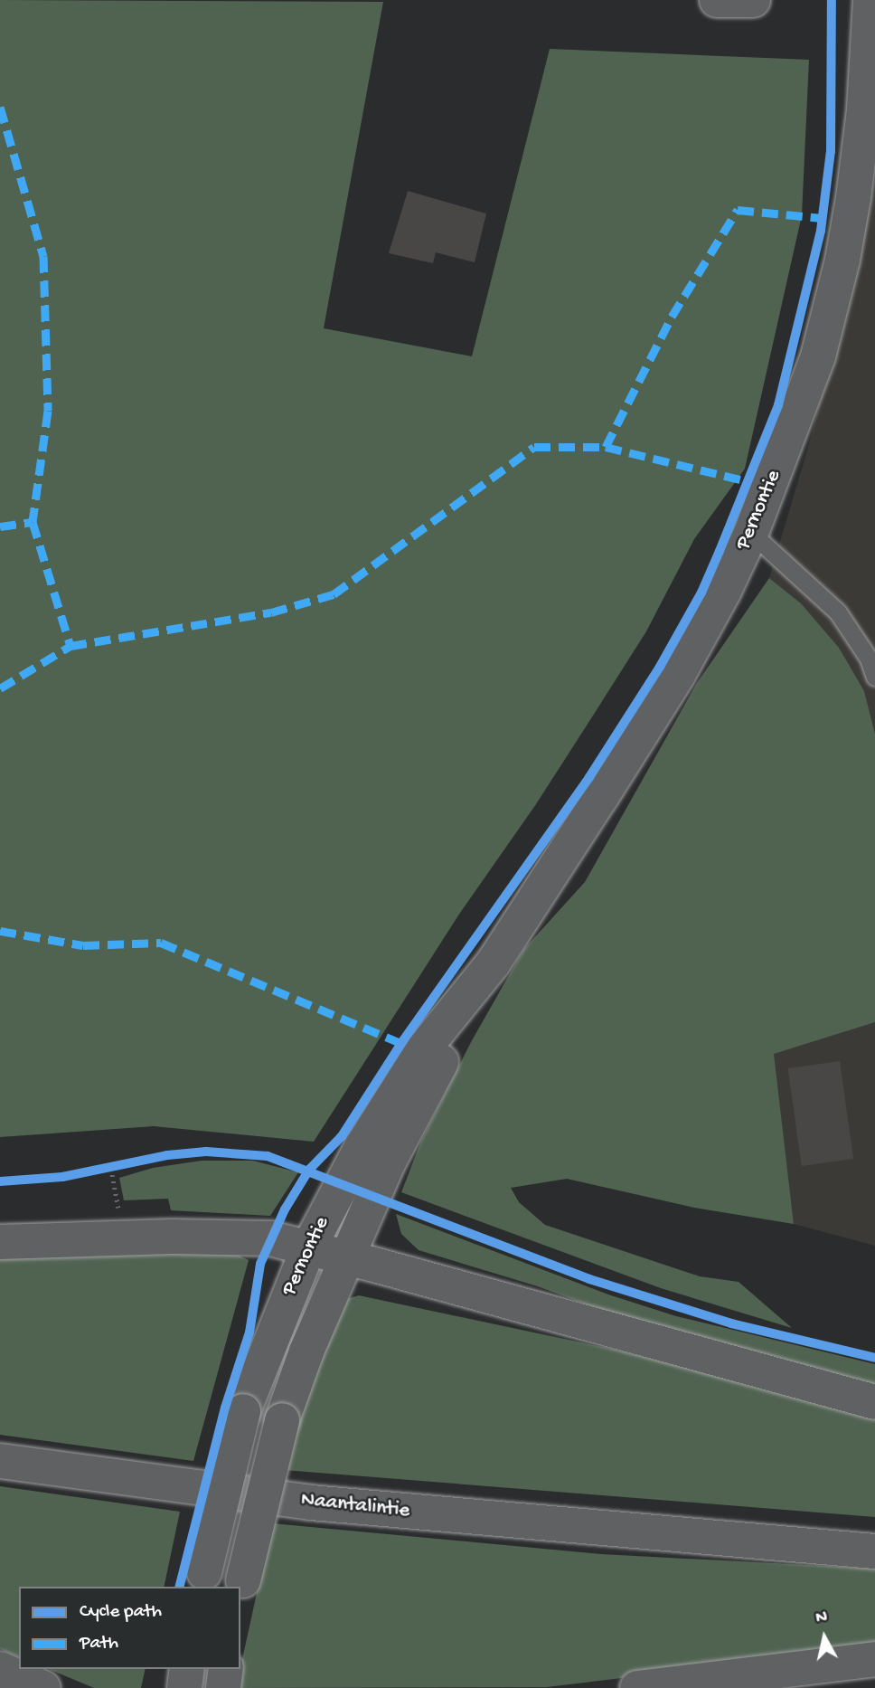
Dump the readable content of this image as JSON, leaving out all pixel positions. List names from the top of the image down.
{
  "streets": {
    "street": ["Pernontie", "Naantalintie"]
  },
  "legend": ["Cycle path", "Path"],
  "north": "top"
}
